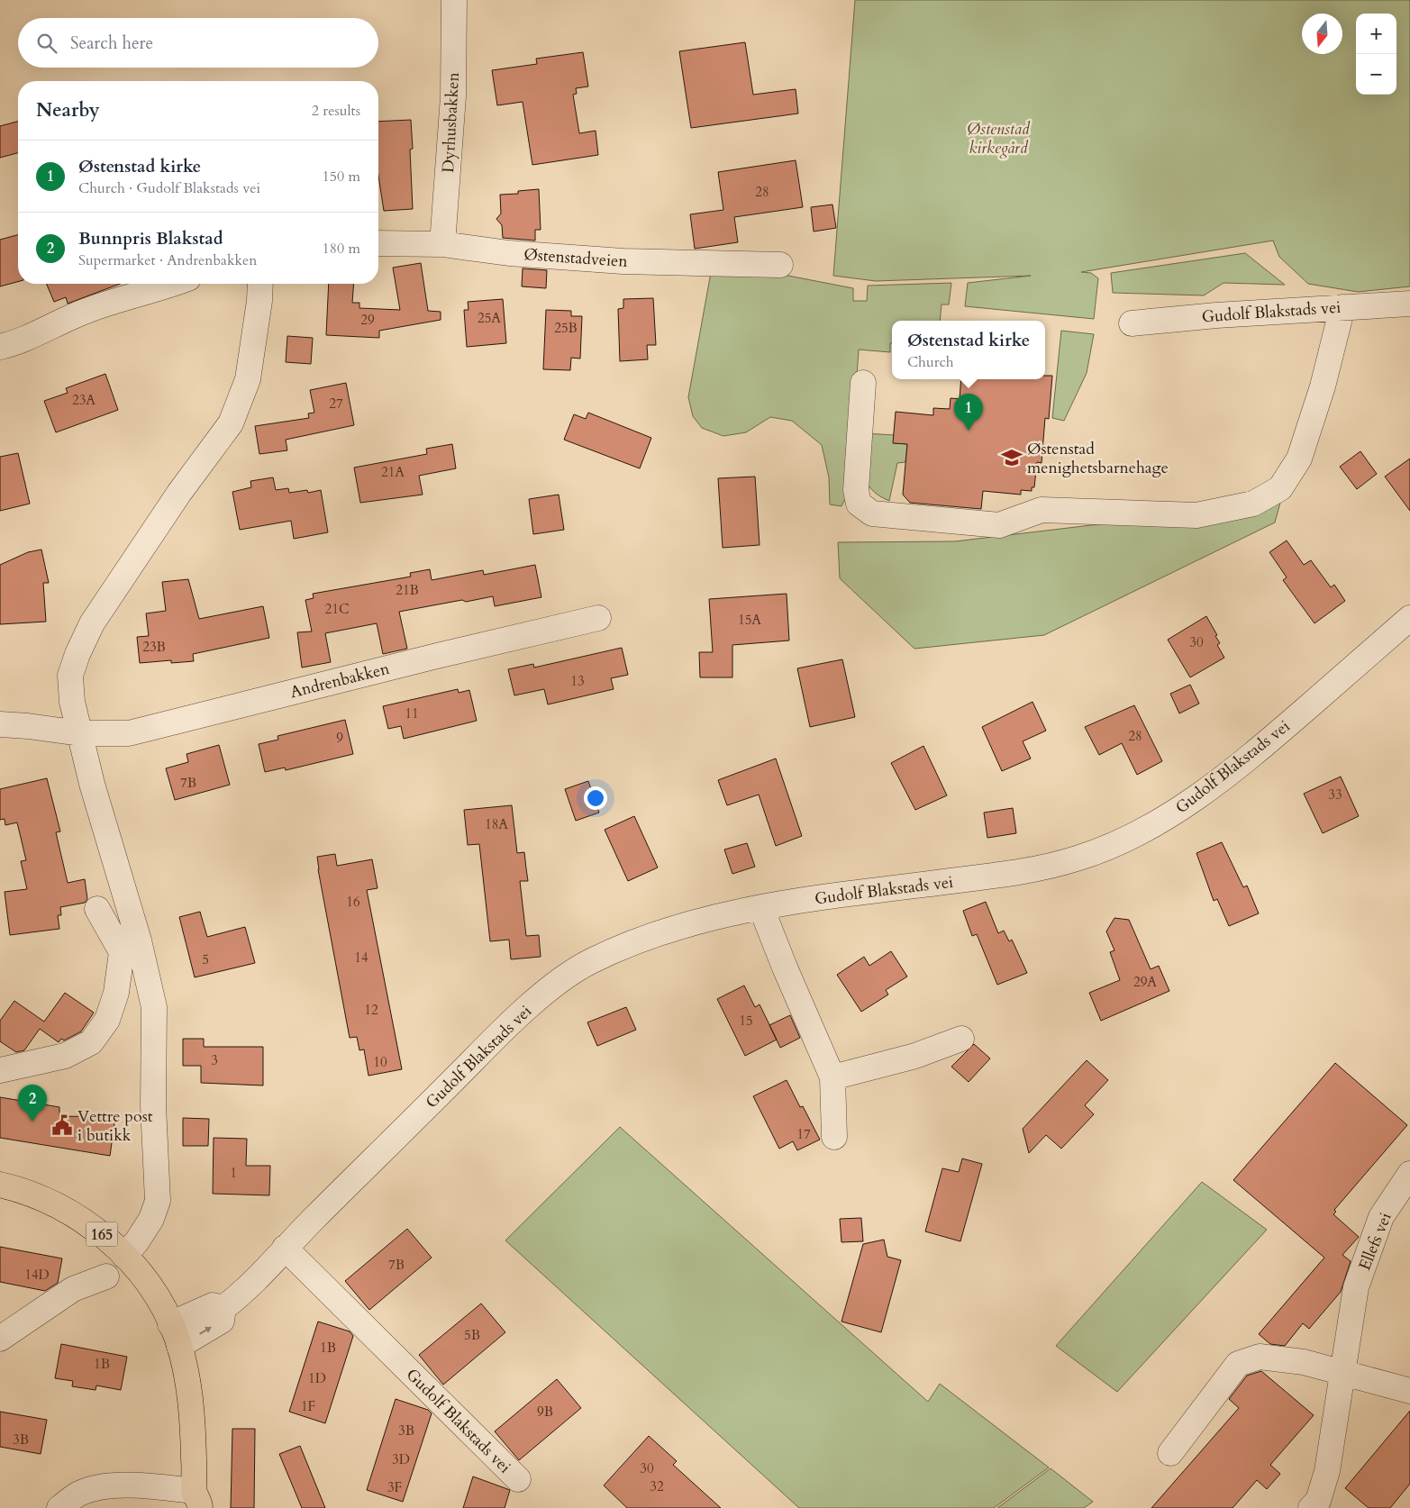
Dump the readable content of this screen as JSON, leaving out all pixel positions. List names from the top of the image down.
{
  "streets": {
    "main road": ["165"],
    "street": [
      "Dyrhusbakken",
      "Østenstadveien",
      "Gudolf Blakstads vei",
      "Andrenbakken",
      "Ellefs vei"
    ]
  },
  "crossings": [
    ["Dyrhusbakken", "Østenstadveien"],
    ["Gudolf Blakstads vei", "165"]
  ],
  "parks": ["Østenstad kirkegård"],
  "places": {
    "school or university": ["Østenstad menighetsbarnehage"],
    "public building": ["Vettre post i butikk"]
  },
  "house_numbers": [
    "28",
    "25A",
    "29",
    "25B",
    "23A",
    "27",
    "21A",
    "21B",
    "21C",
    "15A",
    "30",
    "23B",
    "13",
    "11",
    "28",
    "9",
    "7B",
    "33",
    "18A",
    "16",
    "14",
    "5",
    "29A",
    "12",
    "15",
    "3",
    "10",
    "17",
    "1",
    "7B",
    "14D",
    "5B",
    "1B",
    "1B",
    "1D",
    "1F",
    "9B",
    "3B",
    "3B",
    "3D",
    "30",
    "32",
    "3F"
  ],
  "north": "bottom",
  "page": {
    "map_buttons": ["+", "−"],
    "search": "Search here",
    "heading": ["Nearby", "2 results"],
    "list": [
      {
        "mark": "1",
        "name": "Østenstad kirke",
        "note": "Church · Gudolf Blakstads vei",
        "value": "150 m"
      },
      {
        "mark": "2",
        "name": "Bunnpris Blakstad",
        "note": "Supermarket · Andrenbakken",
        "value": "180 m"
      }
    ],
    "popup": ["Østenstad kirke", "Church"],
    "pins": ["1", "2"]
  }
}
